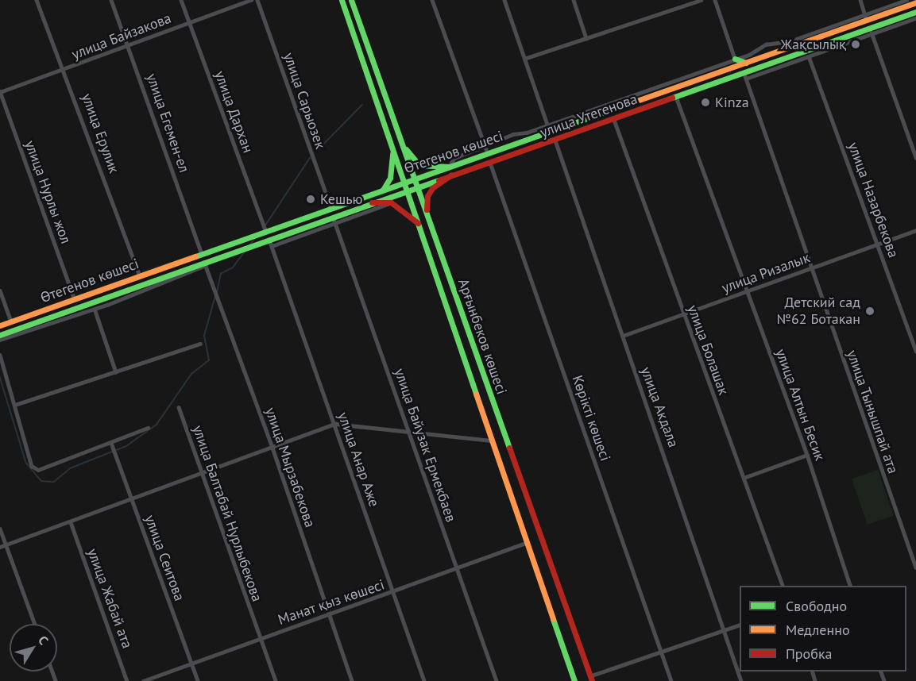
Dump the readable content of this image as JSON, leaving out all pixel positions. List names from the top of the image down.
{
  "streets": {
    "main road": ["улица Утегенова", "Өтегенов көшесі", "Арғынбеков көшесі"],
    "street": [
      "улица Байзакова",
      "улица Сарыозек",
      "улица Дархан",
      "улица Егемен-ел",
      "улица Ерулик",
      "улица Нурлы жол",
      "улица Назарбекова",
      "улица Ризалык",
      "улица Болашак",
      "улица Алтын Бесик",
      "улица Акдала",
      "улица Тынышпай ата",
      "Көрікті көшесі",
      "улица Байузак Ермекбаев",
      "улица Анар Аже",
      "улица Мырзабекова",
      "улица Балтабай Нурлыбекова",
      "улица Сеитова",
      "улица Жабай ата",
      "Манат қыз көшесі"
    ]
  },
  "crossings": [
    ["улица Байзакова", "улица Дархан"],
    ["улица Байзакова", "улица Егемен-ел"],
    ["улица Байзакова", "улица Ерулик"],
    ["улица Байзакова", "улица Нурлы жол"],
    ["улица Сарыозек", "Өтегенов көшесі"],
    ["улица Дархан", "Өтегенов көшесі"],
    ["улица Утегенова", "Өтегенов көшесі"],
    ["улица Утегенова", "Арғынбеков көшесі"],
    ["улица Утегенова", "улица Болашак"],
    ["улица Утегенова", "улица Алтын Бесик"],
    ["улица Утегенова", "улица Акдала"],
    ["улица Утегенова", "улица Тынышпай ата"],
    ["улица Утегенова", "Көрікті көшесі"],
    ["улица Утегенова", "улица Байузак Ермекбаев"],
    ["улица Утегенова", "улица Анар Аже"],
    ["улица Егемен-ел", "Өтегенов көшесі"],
    ["улица Ерулик", "Өтегенов көшесі"],
    ["Өтегенов көшесі", "улица Нурлы жол"],
    ["Өтегенов көшесі", "Арғынбеков көшесі"],
    ["Өтегенов көшесі", "улица Анар Аже"],
    ["Өтегенов көшесі", "улица Мырзабекова"],
    ["улица Назарбекова", "улица Ризалык"],
    ["улица Ризалык", "улица Болашак"],
    ["улица Ризалык", "улица Алтын Бесик"],
    ["улица Ризалык", "улица Акдала"],
    ["улица Ризалык", "улица Тынышпай ата"],
    ["Арғынбеков көшесі", "Манат қыз көшесі"],
    ["улица Байузак Ермекбаев", "Манат қыз көшесі"],
    ["улица Анар Аже", "Манат қыз көшесі"],
    ["улица Мырзабекова", "Манат қыз көшесі"],
    ["улица Балтабай Нурлыбекова", "Манат қыз көшесі"],
    ["улица Сеитова", "Манат қыз көшесі"]
  ],
  "places": [
    "Жақсылық",
    "Kinza",
    "Кешью",
    "Детский сад №62 Ботакан"
  ],
  "legend": ["Свободно", "Медленно", "Пробка"],
  "north": "top right"
}
